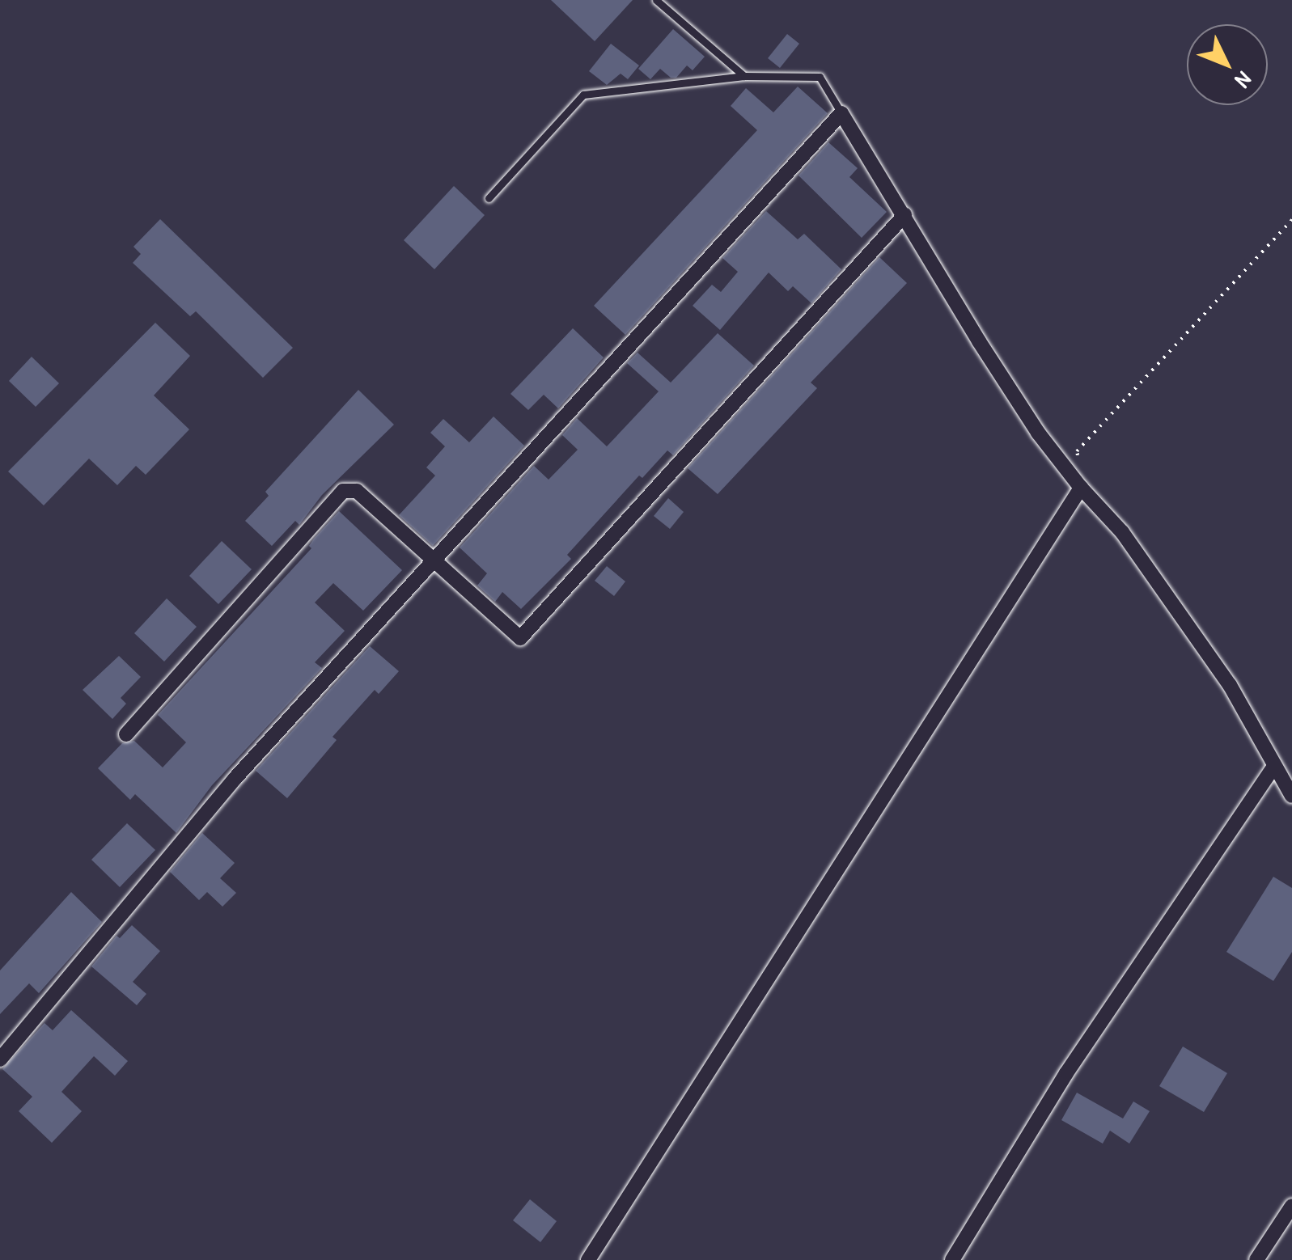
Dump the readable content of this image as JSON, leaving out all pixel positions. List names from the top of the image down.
{
  "north": "bottom right"
}
